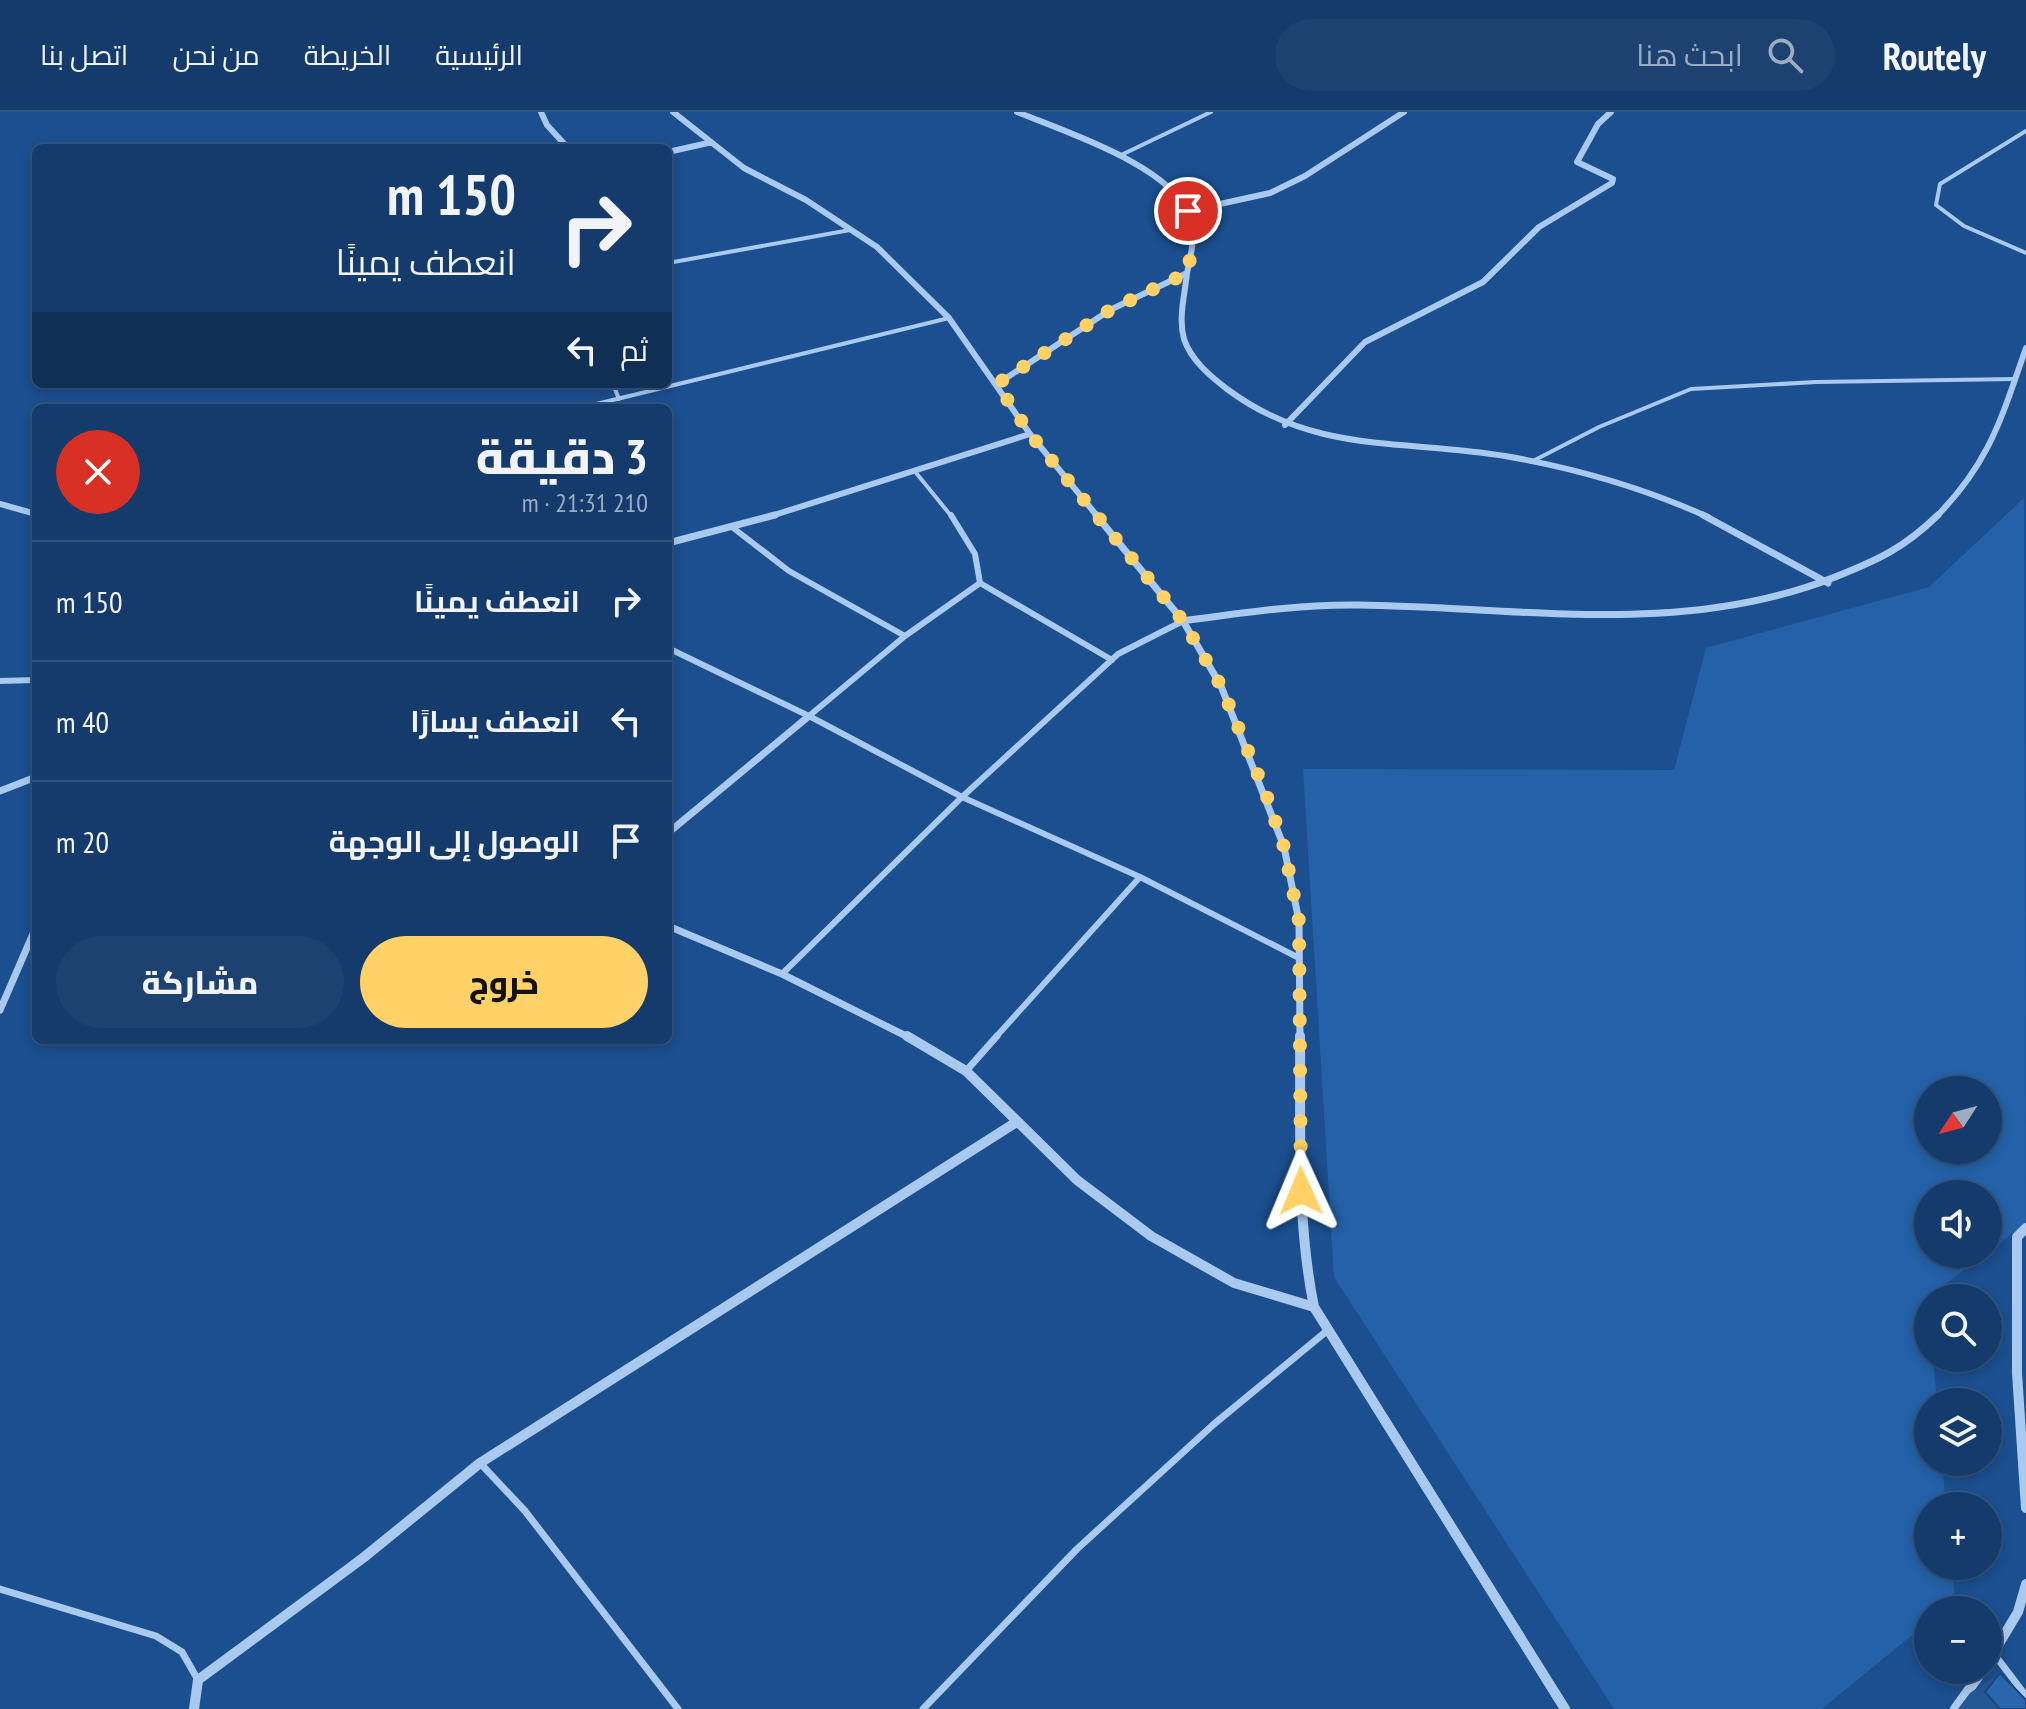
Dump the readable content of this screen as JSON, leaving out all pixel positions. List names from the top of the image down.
{
  "north": "bottom left",
  "page": {
    "header": "Routely",
    "search": "ابحث هنا",
    "nav": [
      "الرئيسية",
      "الخريطة",
      "من نحن",
      "اتصل بنا"
    ],
    "turn": ["150 m", "انعطف يمينًا"],
    "then": "ثم",
    "heading": ["3 دقيقة", "210 m · 21:31"],
    "list": [
      {
        "name": "انعطف يمينًا",
        "value": "150 m"
      },
      {
        "name": "انعطف يسارًا",
        "value": "40 m"
      },
      {
        "name": "الوصول إلى الوجهة",
        "value": "20 m"
      }
    ],
    "buttons": ["خروج", "مشاركة"],
    "map_buttons": ["+", "−"]
  }
}
